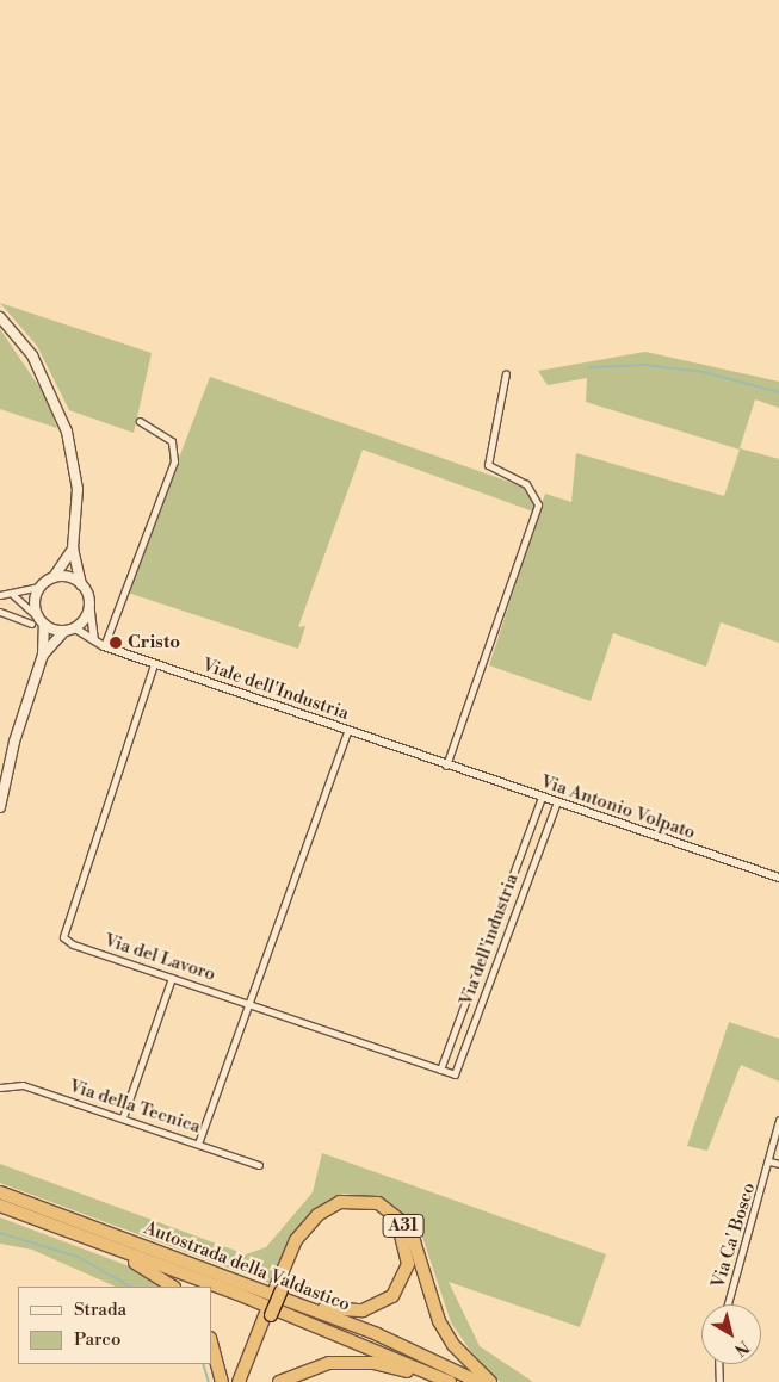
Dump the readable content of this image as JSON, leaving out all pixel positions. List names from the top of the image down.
{
  "streets": {
    "highway": ["A31", "Autostrada della Valdastico"],
    "street": [
      "Viale dell'Industria",
      "Via Antonio Volpato",
      "Via dell'industria",
      "Via del Lavoro",
      "Via della Tecnica",
      "Via Ca' Bosco"
    ]
  },
  "crossings": [
    ["Viale dell'Industria", "Via Antonio Volpato"],
    ["Viale dell'Industria", "Via del Lavoro"],
    ["Via Antonio Volpato", "Via dell'industria"],
    ["A31", "Autostrada della Valdastico"]
  ],
  "places": ["Cristo"],
  "legend": ["Strada", "Parco"],
  "north": "bottom right"
}
